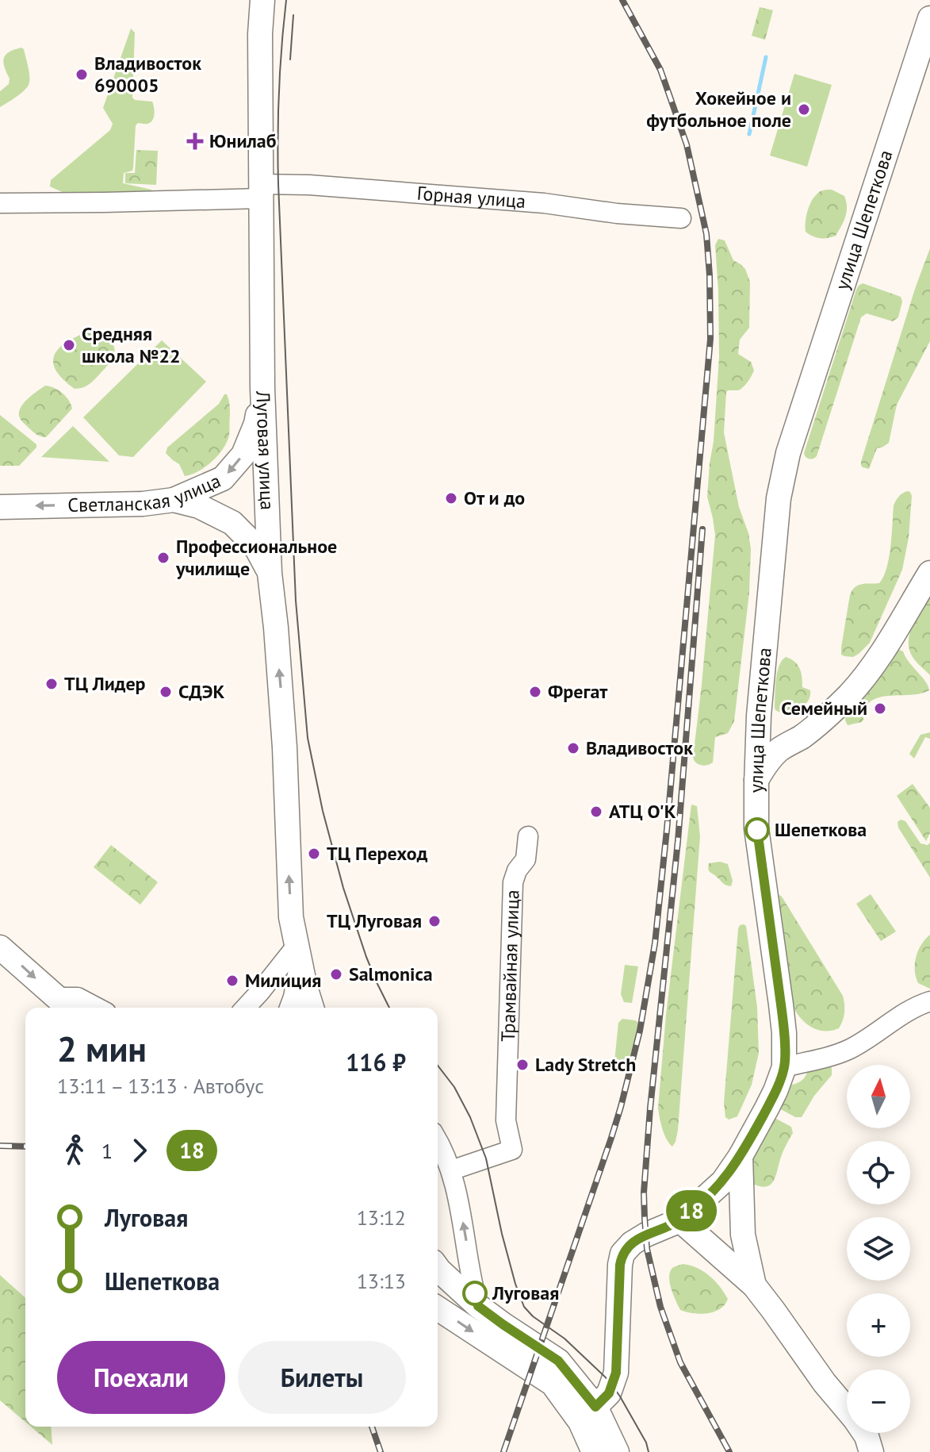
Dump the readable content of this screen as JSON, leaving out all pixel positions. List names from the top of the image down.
{
  "streets": {
    "main road": ["улица Шепеткова", "Луговая улица", "Светланская улица"],
    "street": ["Горная улица", "Трамвайная улица"]
  },
  "crossings": [
    ["Горная улица", "Луговая улица"],
    ["Луговая улица", "Светланская улица"]
  ],
  "one_way": ["Луговая улица", "Светланская улица"],
  "places": {
    "other": [
      "Владивосток 690005",
      "Хокейное и футбольное поле",
      "Средняя школа №22",
      "От и до",
      "Профессиональное училище",
      "ТЦ Лидер",
      "СДЭК",
      "Фрегат",
      "Семейный",
      "Владивосток",
      "АТЦ О'К",
      "Шепеткова",
      "ТЦ Переход",
      "ТЦ Луговая",
      "Salmonica",
      "Милиция",
      "Lady Stretch",
      "Луговая"
    ],
    "health": ["Юнилаб"]
  },
  "lines": ["bus line 18"],
  "north": "top",
  "page": {
    "on_map": "18",
    "heading": ["2 мин", "13:11 – 13:13 · Автобус", "116 ₽"],
    "map_buttons": ["+", "−"],
    "legs": ["1", "18"],
    "list": [
      {
        "name": "Луговая",
        "value": "13:12"
      },
      {
        "name": "Шепеткова",
        "value": "13:13"
      }
    ],
    "buttons": ["Поехали", "Билеты"]
  }
}
